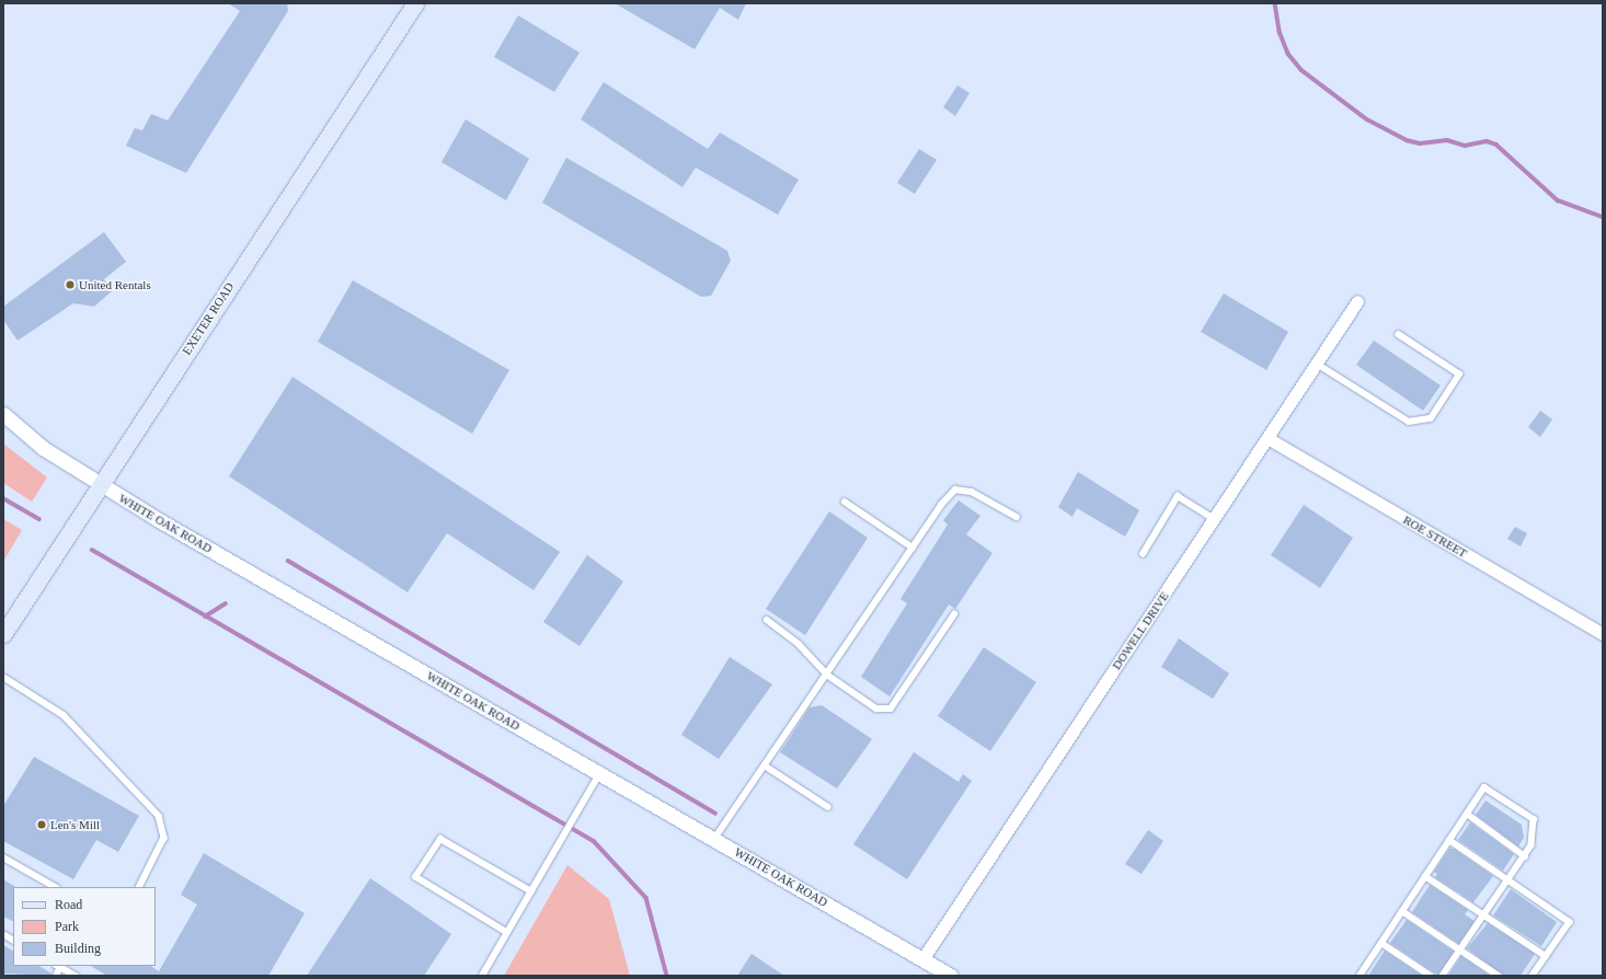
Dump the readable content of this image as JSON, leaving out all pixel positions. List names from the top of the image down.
{
  "streets": {
    "main road": ["EXETER ROAD"],
    "street": ["WHITE OAK ROAD", "ROE STREET", "DOWELL DRIVE"]
  },
  "crossings": [
    ["EXETER ROAD", "WHITE OAK ROAD"],
    ["WHITE OAK ROAD", "DOWELL DRIVE"],
    ["ROE STREET", "DOWELL DRIVE"]
  ],
  "places": ["United Rentals", "Len's Mill"],
  "legend": ["Road", "Park", "Building"]
}
